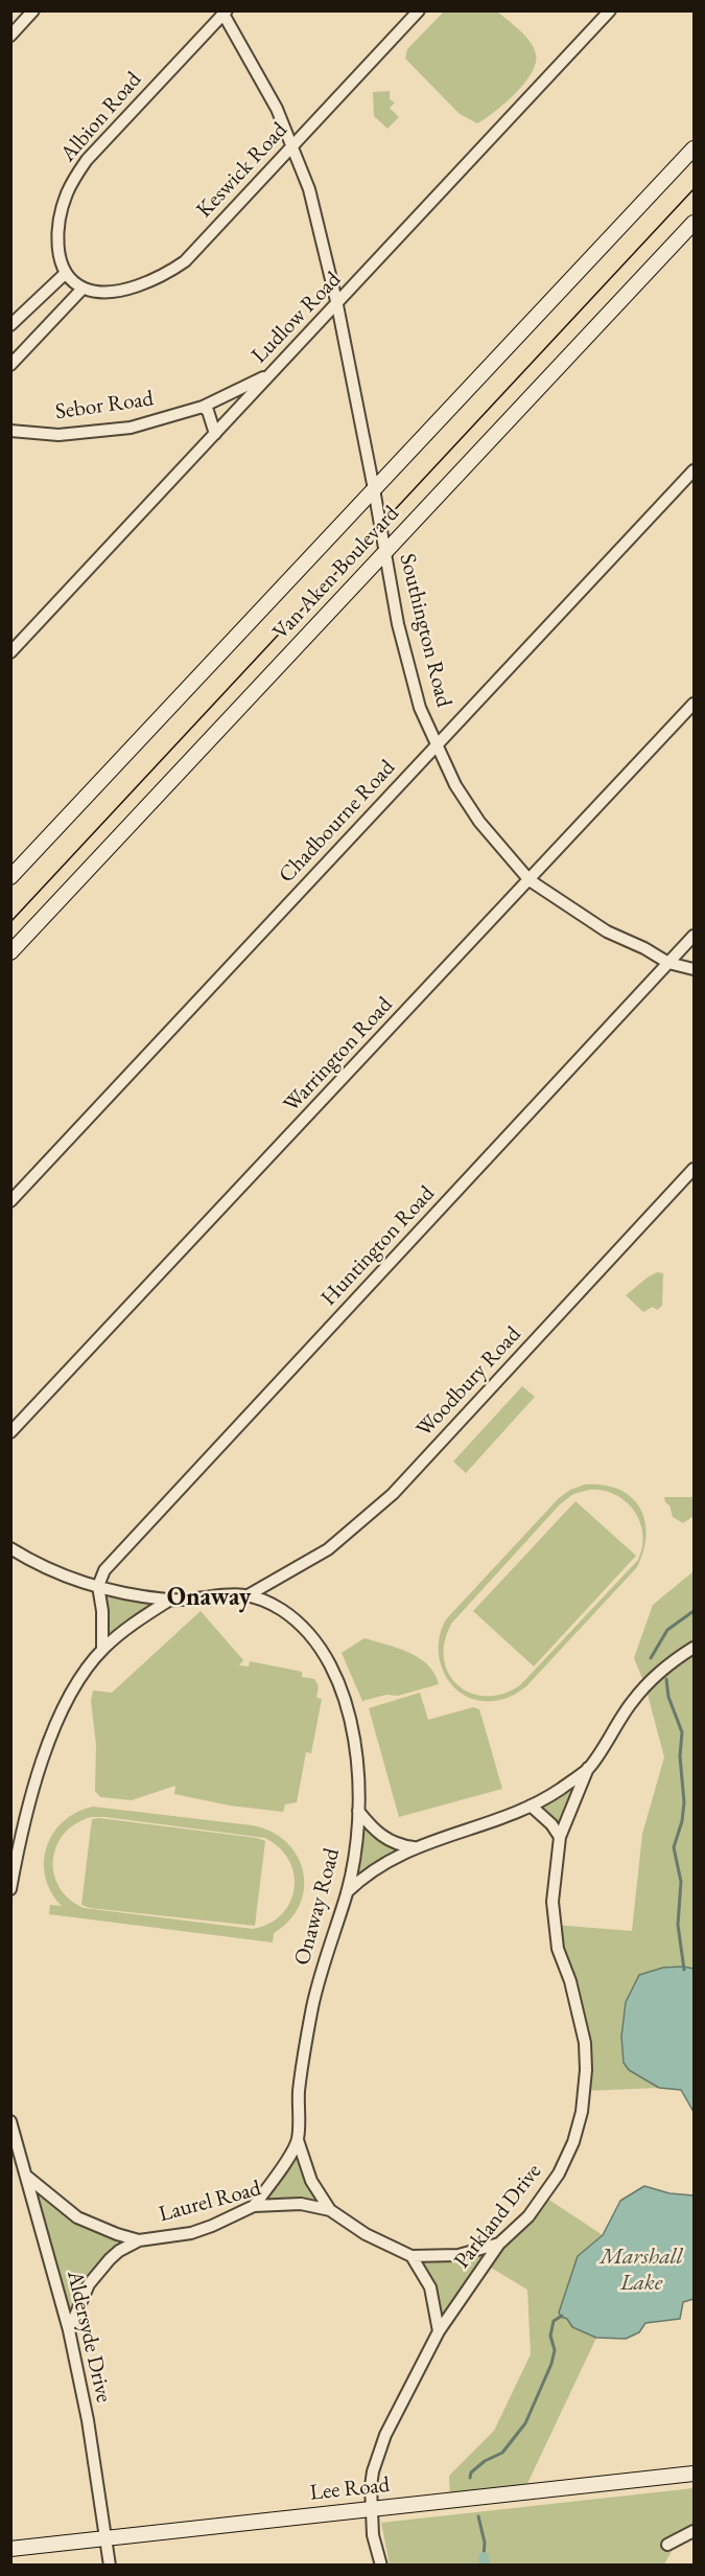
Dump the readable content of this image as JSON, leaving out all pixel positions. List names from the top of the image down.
{
  "streets": {
    "main road": ["Van Aken Boulevard", "Lee Road"],
    "street": [
      "Albion Road",
      "Keswick Road",
      "Ludlow Road",
      "Sebor Road",
      "Southington Road",
      "Chadbourne Road",
      "Warrington Road",
      "Huntington Road",
      "Woodbury Road",
      "Onaway Road",
      "Laurel Road",
      "Parkland Drive",
      "Aldersyde Drive"
    ]
  },
  "crossings": [
    ["Albion Road", "Southington Road"],
    ["Keswick Road", "Southington Road"],
    ["Ludlow Road", "Sebor Road"],
    ["Ludlow Road", "Southington Road"],
    ["Van Aken Boulevard", "Southington Road"],
    ["Southington Road", "Chadbourne Road"],
    ["Southington Road", "Warrington Road"],
    ["Southington Road", "Huntington Road"],
    ["Huntington Road", "Onaway Road"],
    ["Woodbury Road", "Onaway Road"],
    ["Onaway Road", "Laurel Road"],
    ["Laurel Road", "Parkland Drive"],
    ["Laurel Road", "Aldersyde Drive"],
    ["Parkland Drive", "Lee Road"],
    ["Aldersyde Drive", "Lee Road"]
  ],
  "districts": ["Onaway"],
  "water": ["Marshall Lake"]
}
